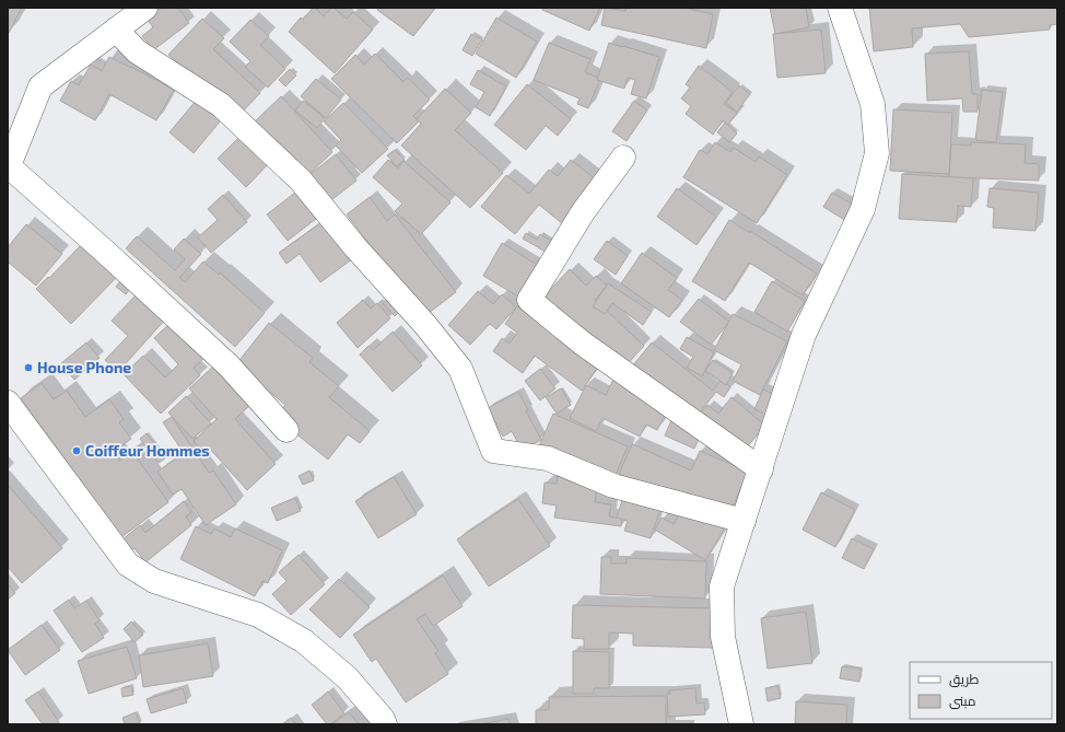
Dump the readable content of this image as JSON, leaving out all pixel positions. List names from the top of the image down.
{
  "places": ["House Phone", "Coiffeur Hommes"],
  "legend": ["طريق", "مبنى"]
}
